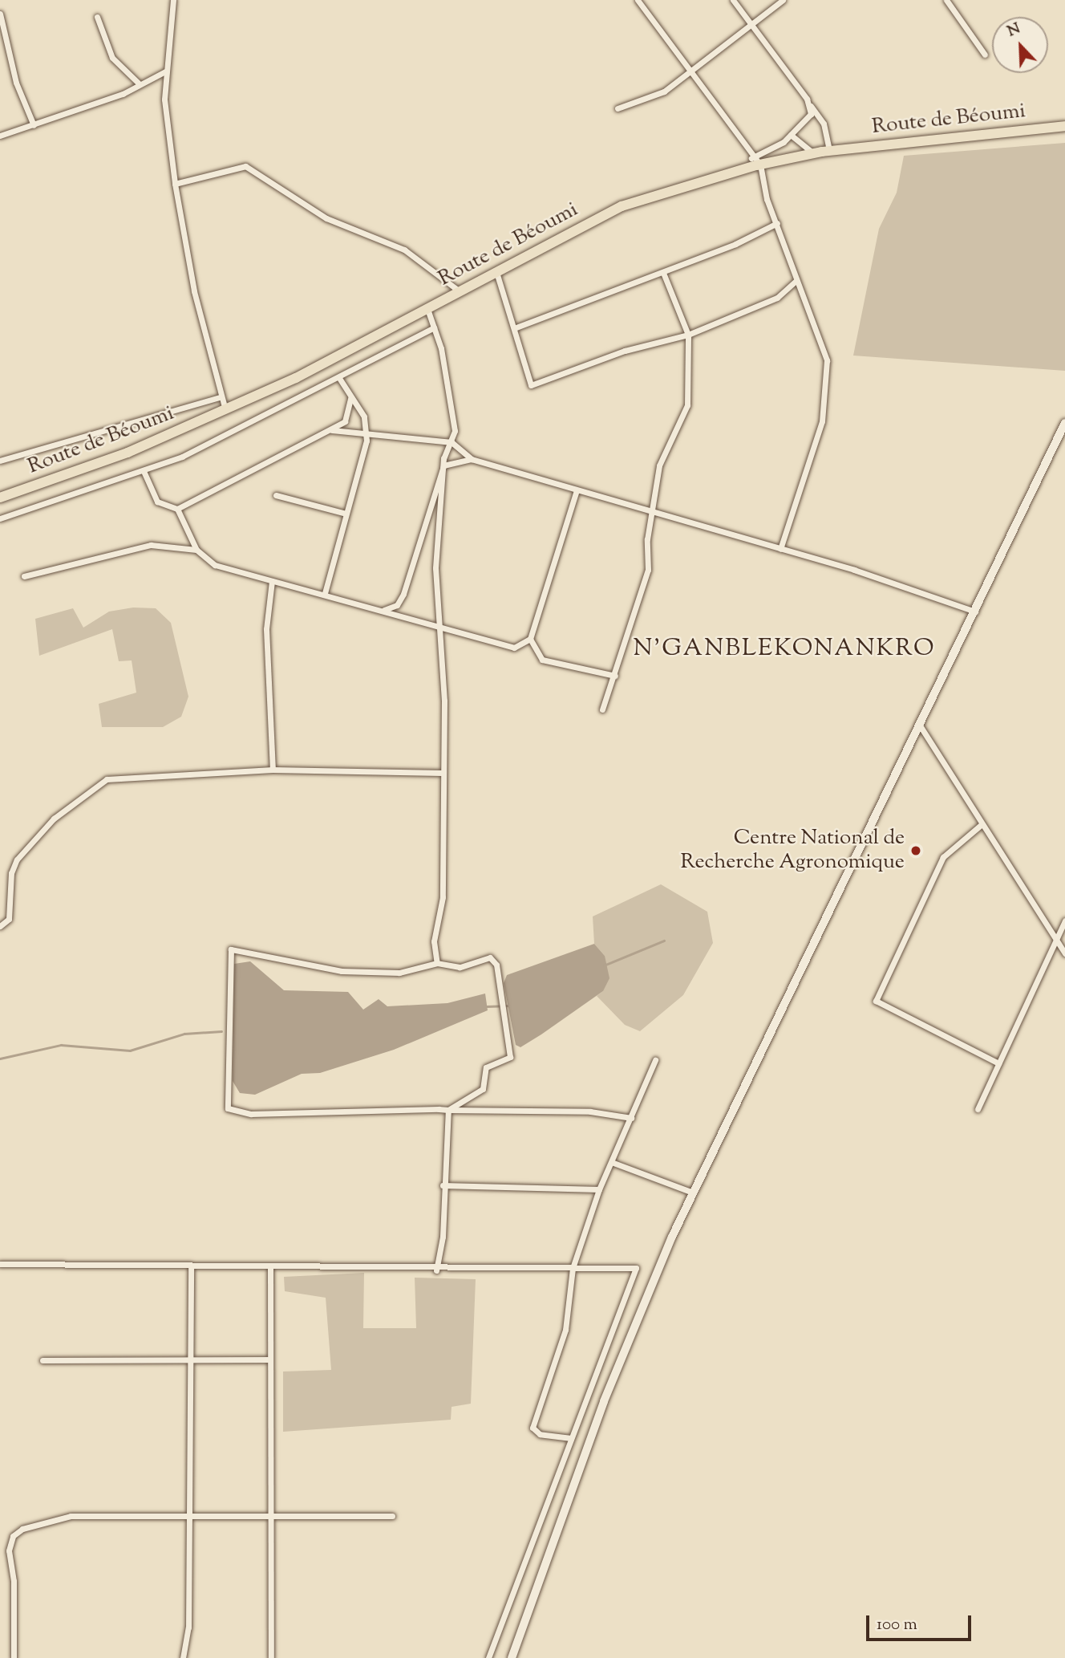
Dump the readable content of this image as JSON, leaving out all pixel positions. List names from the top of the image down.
{
  "streets": {
    "main road": ["Route de Béoumi"]
  },
  "districts": ["N'GANBLEKONANKRO"],
  "places": ["Centre National de Recherche Agronomique"],
  "scale_bar": "100 m",
  "north": "top left"
}
